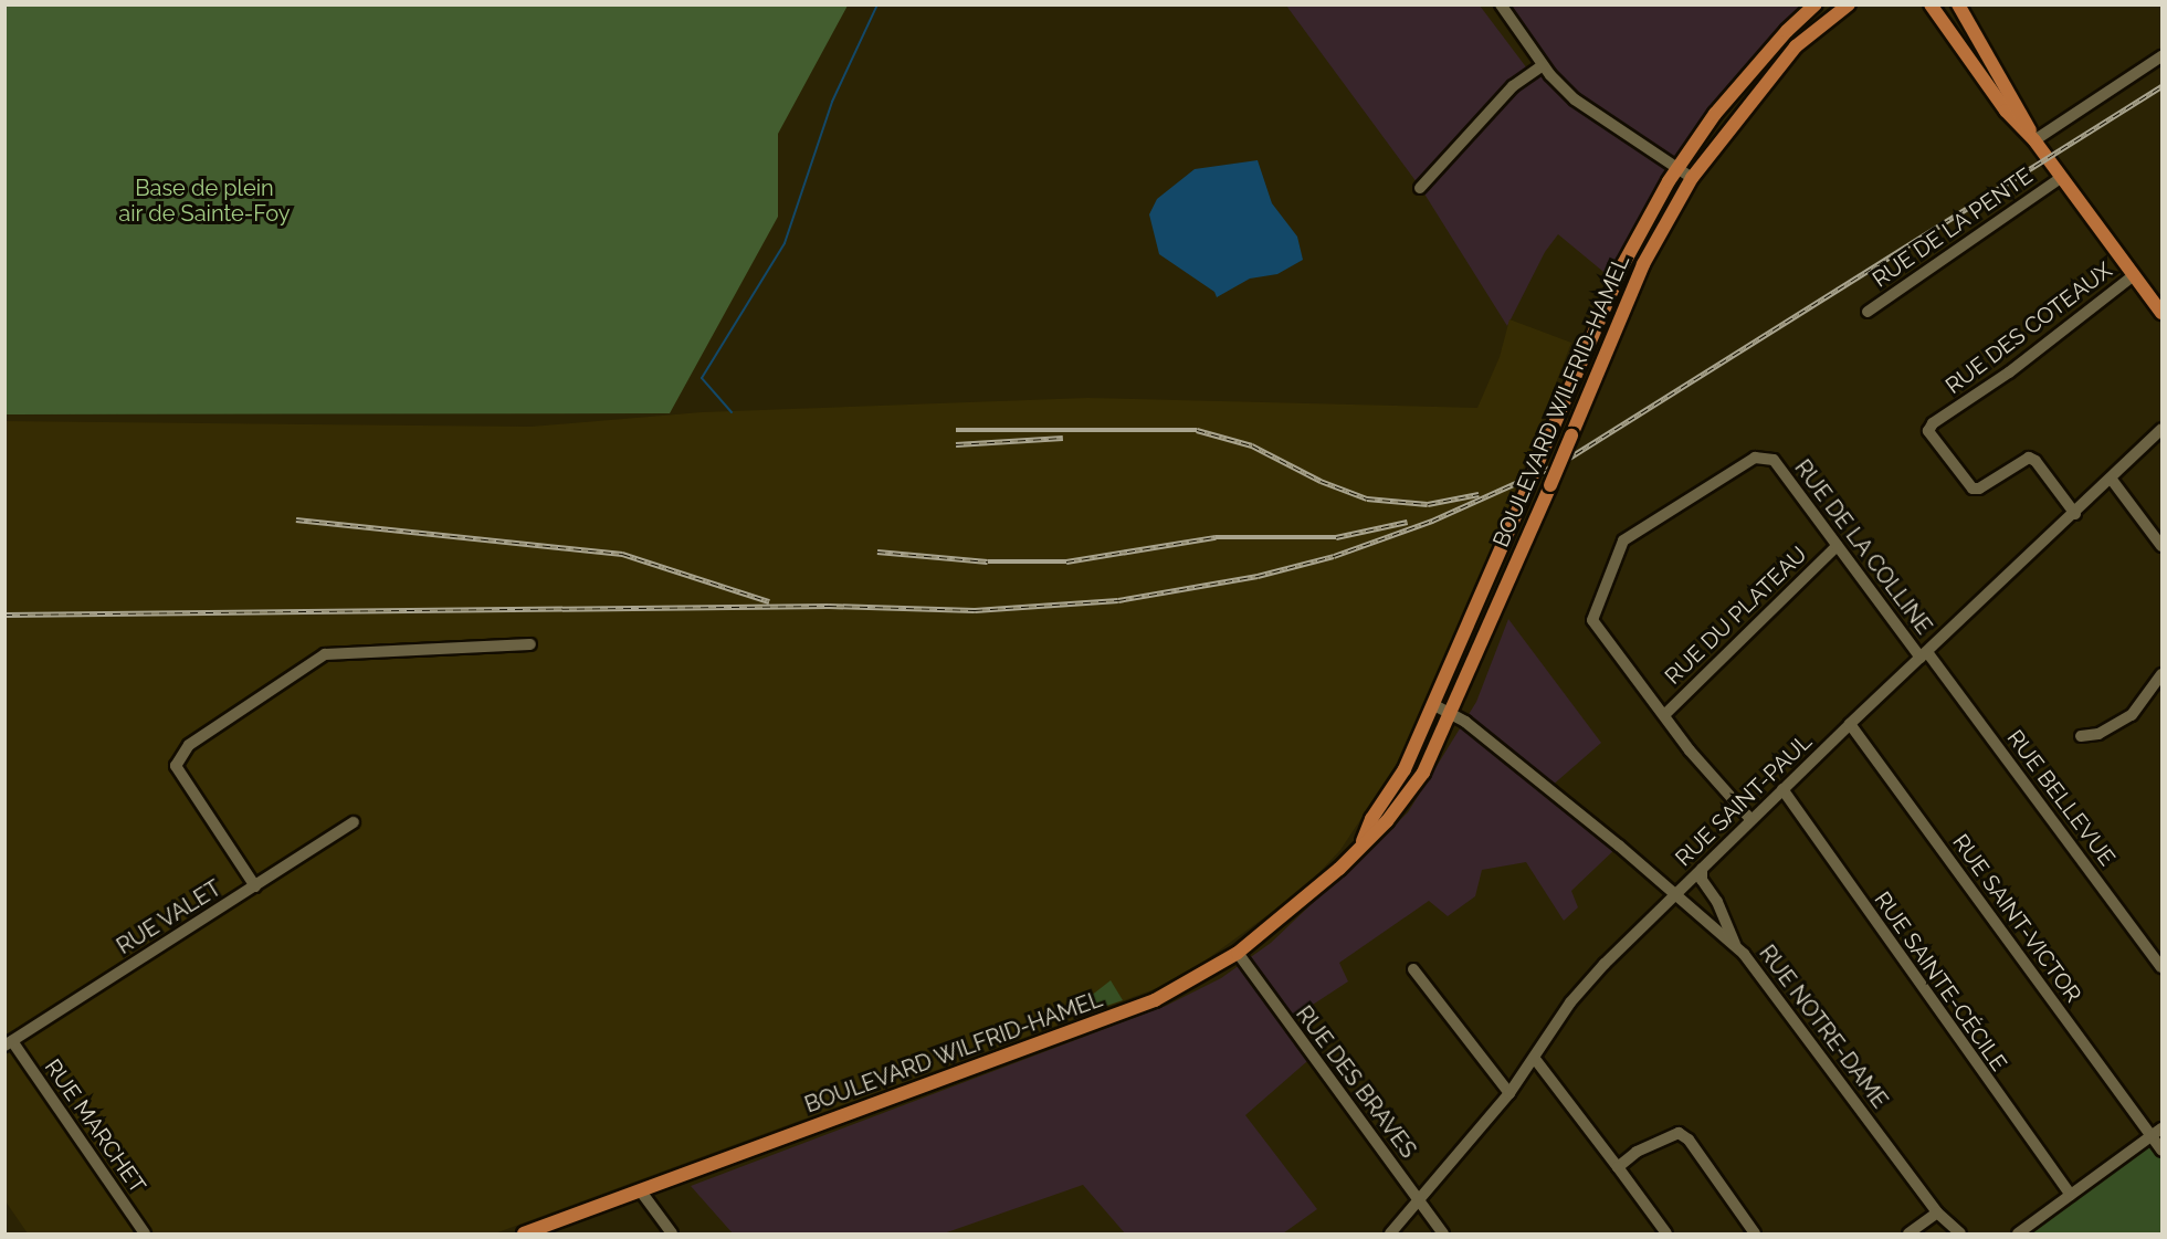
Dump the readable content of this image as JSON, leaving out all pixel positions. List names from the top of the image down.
{
  "streets": {
    "main road": ["BOULEVARD WILFRID-HAMEL"],
    "street": [
      "RUE DE LA PENTE",
      "RUE DES COTEAUX",
      "RUE DE LA COLLINE",
      "RUE DU PLATEAU",
      "RUE BELLEVUE",
      "RUE SAINT-PAUL",
      "RUE VALET",
      "RUE SAINT-VICTOR",
      "RUE SAINTE-CÉCILE",
      "RUE NOTRE-DAME",
      "RUE DES BRAVES",
      "RUE MARCHET"
    ]
  },
  "crossings": [
    ["RUE DES COTEAUX", "RUE SAINT-PAUL"],
    ["BOULEVARD WILFRID-HAMEL", "RUE NOTRE-DAME"],
    ["BOULEVARD WILFRID-HAMEL", "RUE DES BRAVES"],
    ["RUE DE LA COLLINE", "RUE DU PLATEAU"],
    ["RUE DE LA COLLINE", "RUE BELLEVUE"],
    ["RUE DE LA COLLINE", "RUE SAINT-PAUL"],
    ["RUE BELLEVUE", "RUE SAINT-PAUL"],
    ["RUE SAINT-PAUL", "RUE SAINT-VICTOR"],
    ["RUE SAINT-PAUL", "RUE SAINTE-CÉCILE"],
    ["RUE SAINT-PAUL", "RUE NOTRE-DAME"],
    ["RUE SAINT-PAUL", "RUE DES BRAVES"],
    ["RUE VALET", "RUE MARCHET"]
  ],
  "parks": ["Base de plein air de Sainte-Foy"]
}
